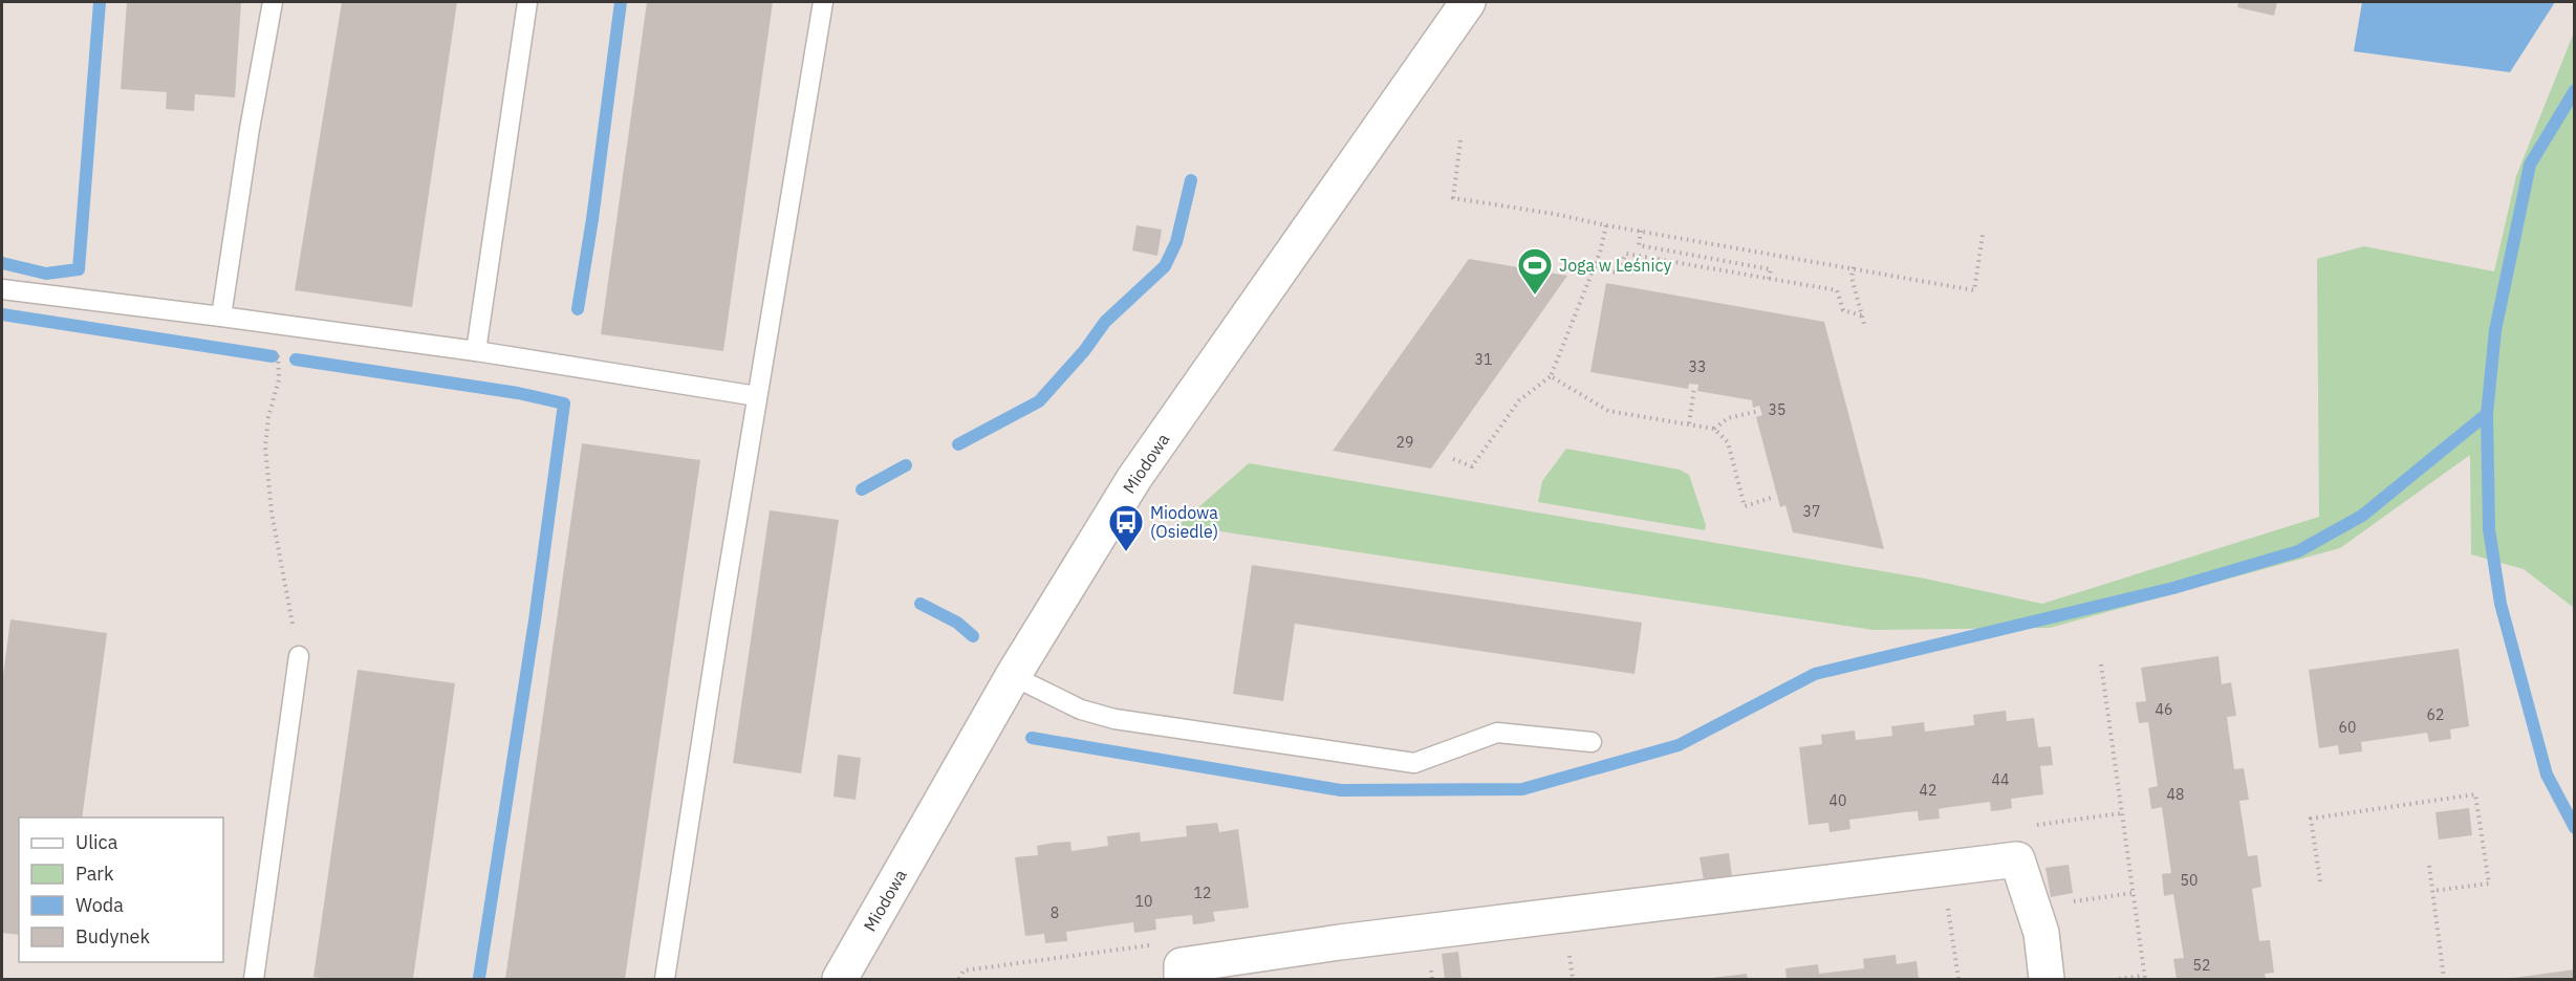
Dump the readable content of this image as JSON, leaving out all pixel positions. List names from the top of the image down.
{
  "streets": {
    "street": ["Miodowa"]
  },
  "places": {
    "sports": ["Joga w Leśnicy"],
    "bus stop": ["Miodowa (Osiedle)"]
  },
  "house_numbers": [
    "31",
    "33",
    "35",
    "29",
    "37",
    "46",
    "62",
    "60",
    "44",
    "42",
    "48",
    "40",
    "50",
    "12",
    "10",
    "8",
    "52"
  ],
  "legend": [
    "Ulica",
    "Park",
    "Woda",
    "Budynek"
  ]
}
